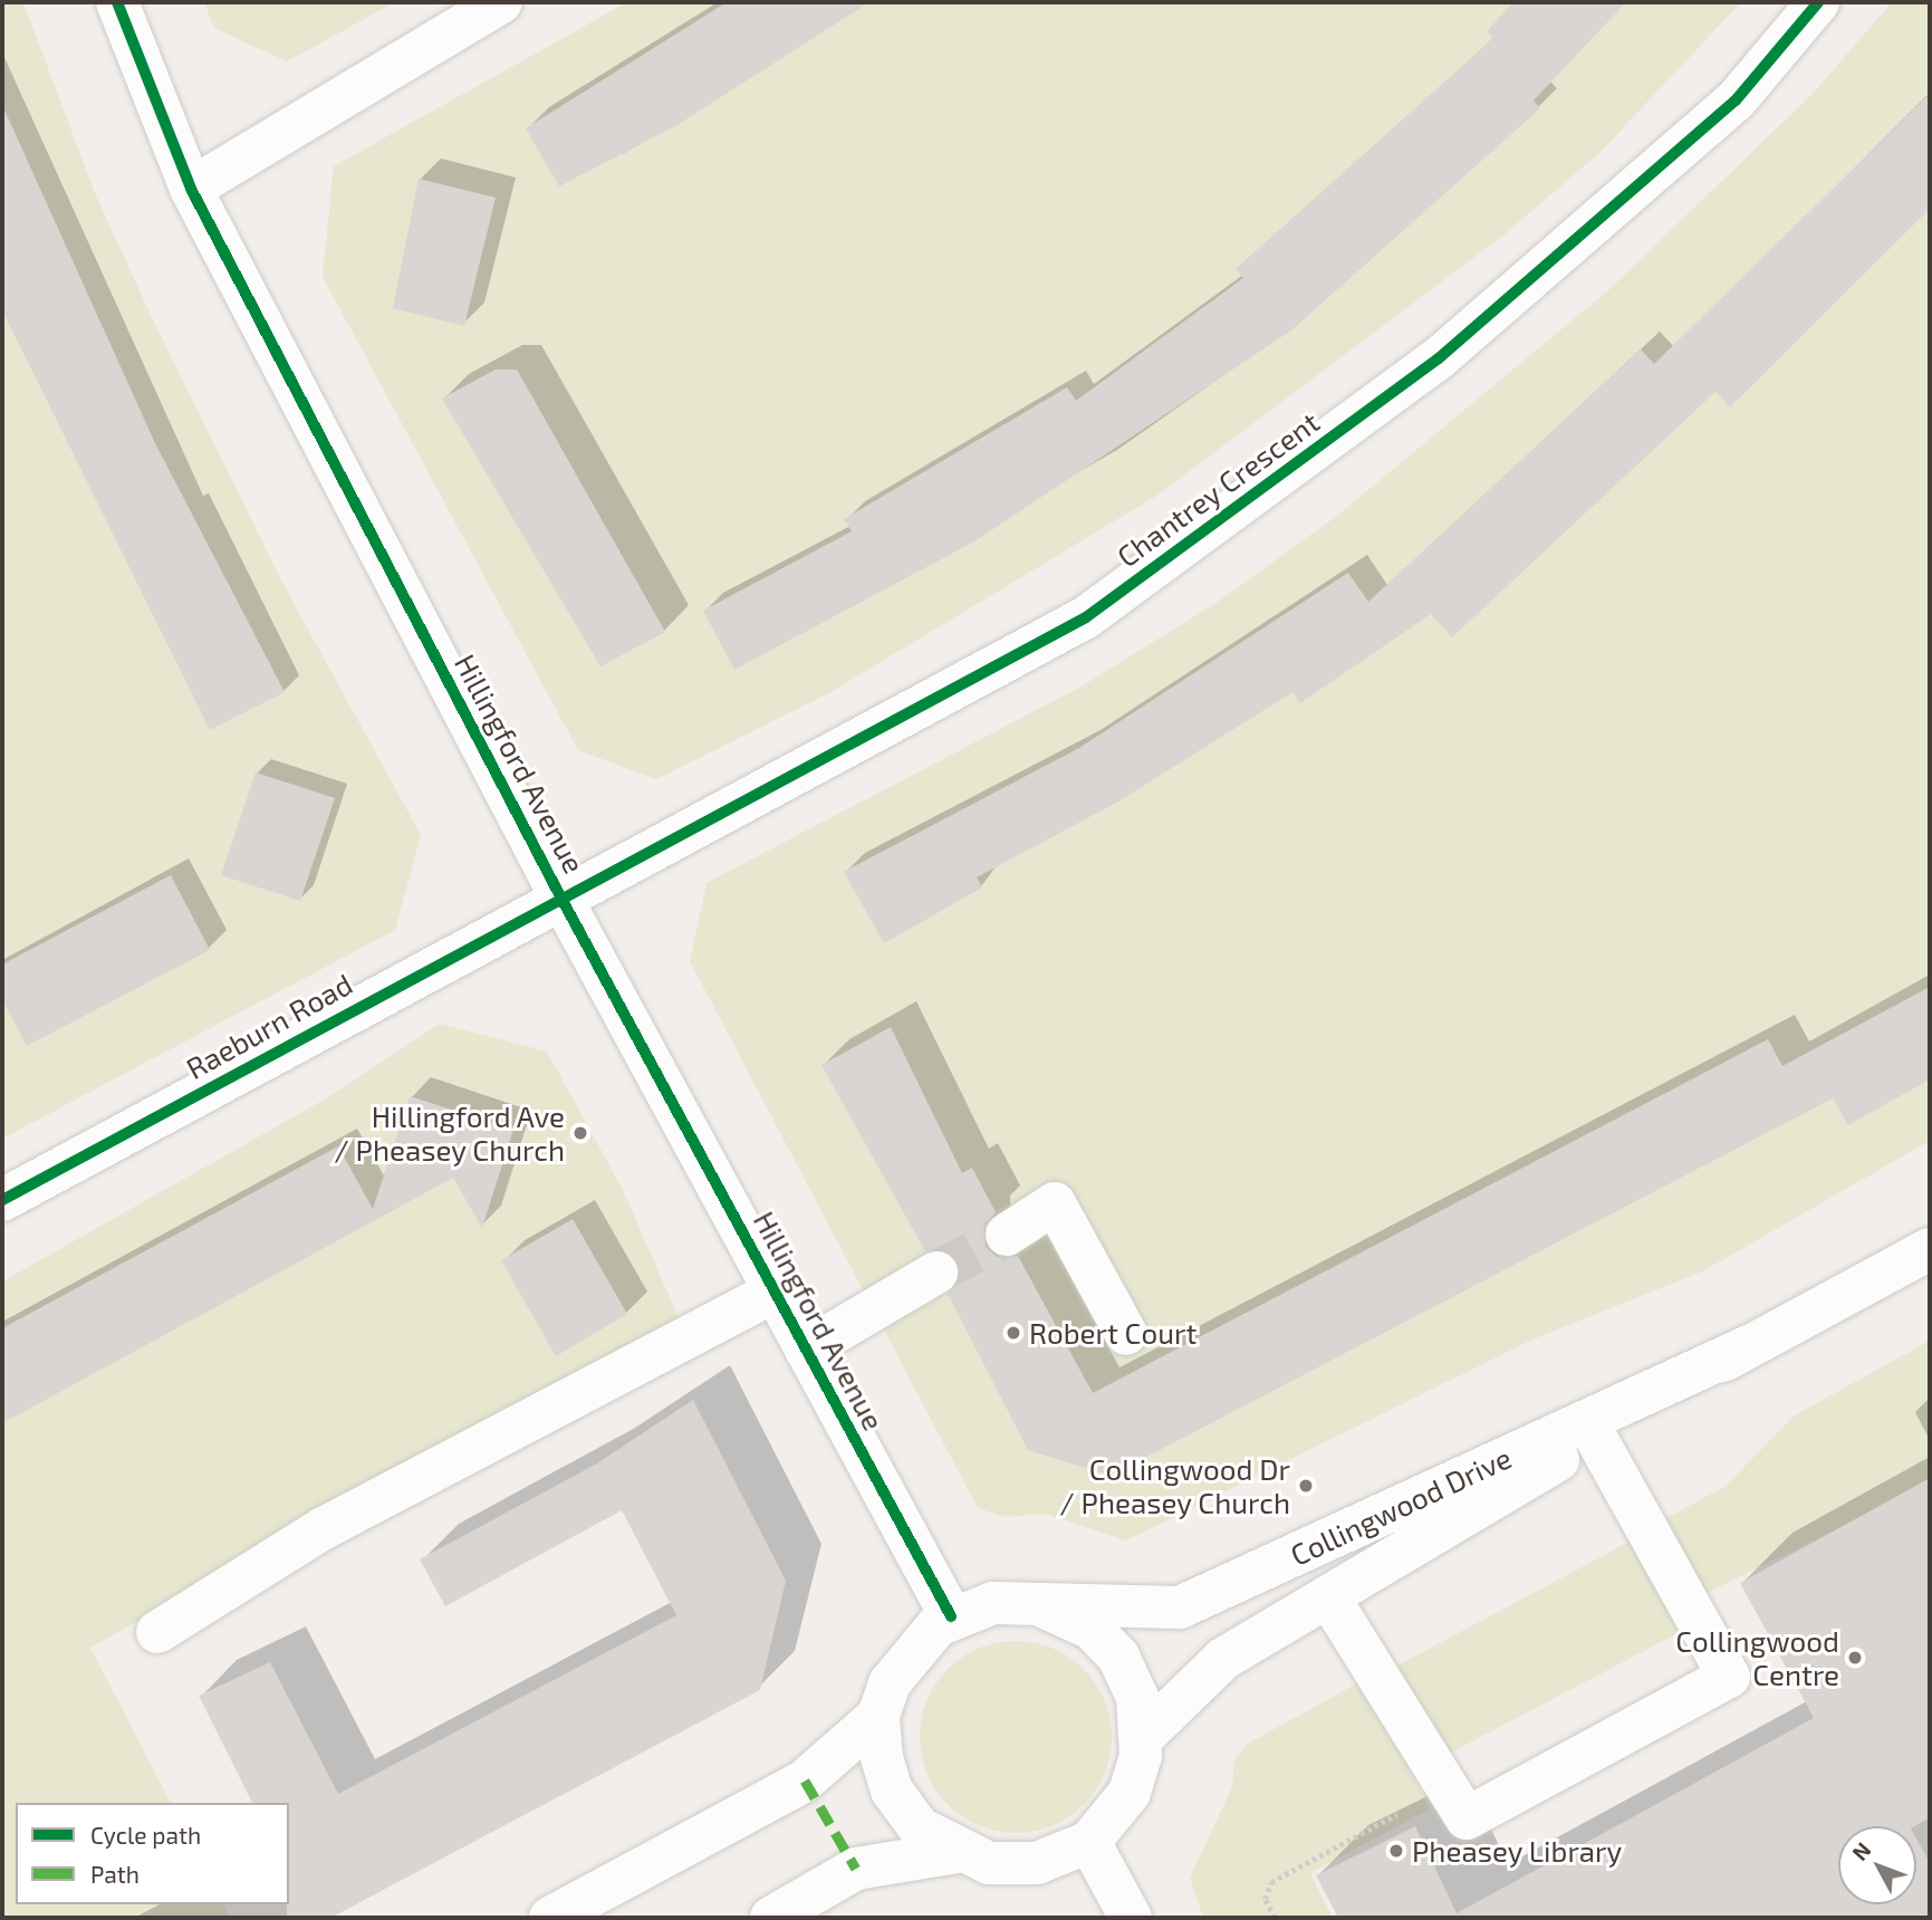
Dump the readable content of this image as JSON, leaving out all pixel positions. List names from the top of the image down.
{
  "streets": {
    "street": [
      "Chantrey Crescent",
      "Hillingford Avenue",
      "Raeburn Road",
      "Collingwood Drive"
    ]
  },
  "crossings": [
    ["Chantrey Crescent", "Hillingford Avenue"],
    ["Chantrey Crescent", "Raeburn Road"],
    ["Hillingford Avenue", "Raeburn Road"],
    ["Hillingford Avenue", "Collingwood Drive"]
  ],
  "places": [
    "Hillingford Ave / Pheasey Church",
    "Robert Court",
    "Collingwood Dr / Pheasey Church",
    "Collingwood Centre",
    "Pheasey Library"
  ],
  "legend": ["Cycle path", "Path"],
  "north": "top left"
}
